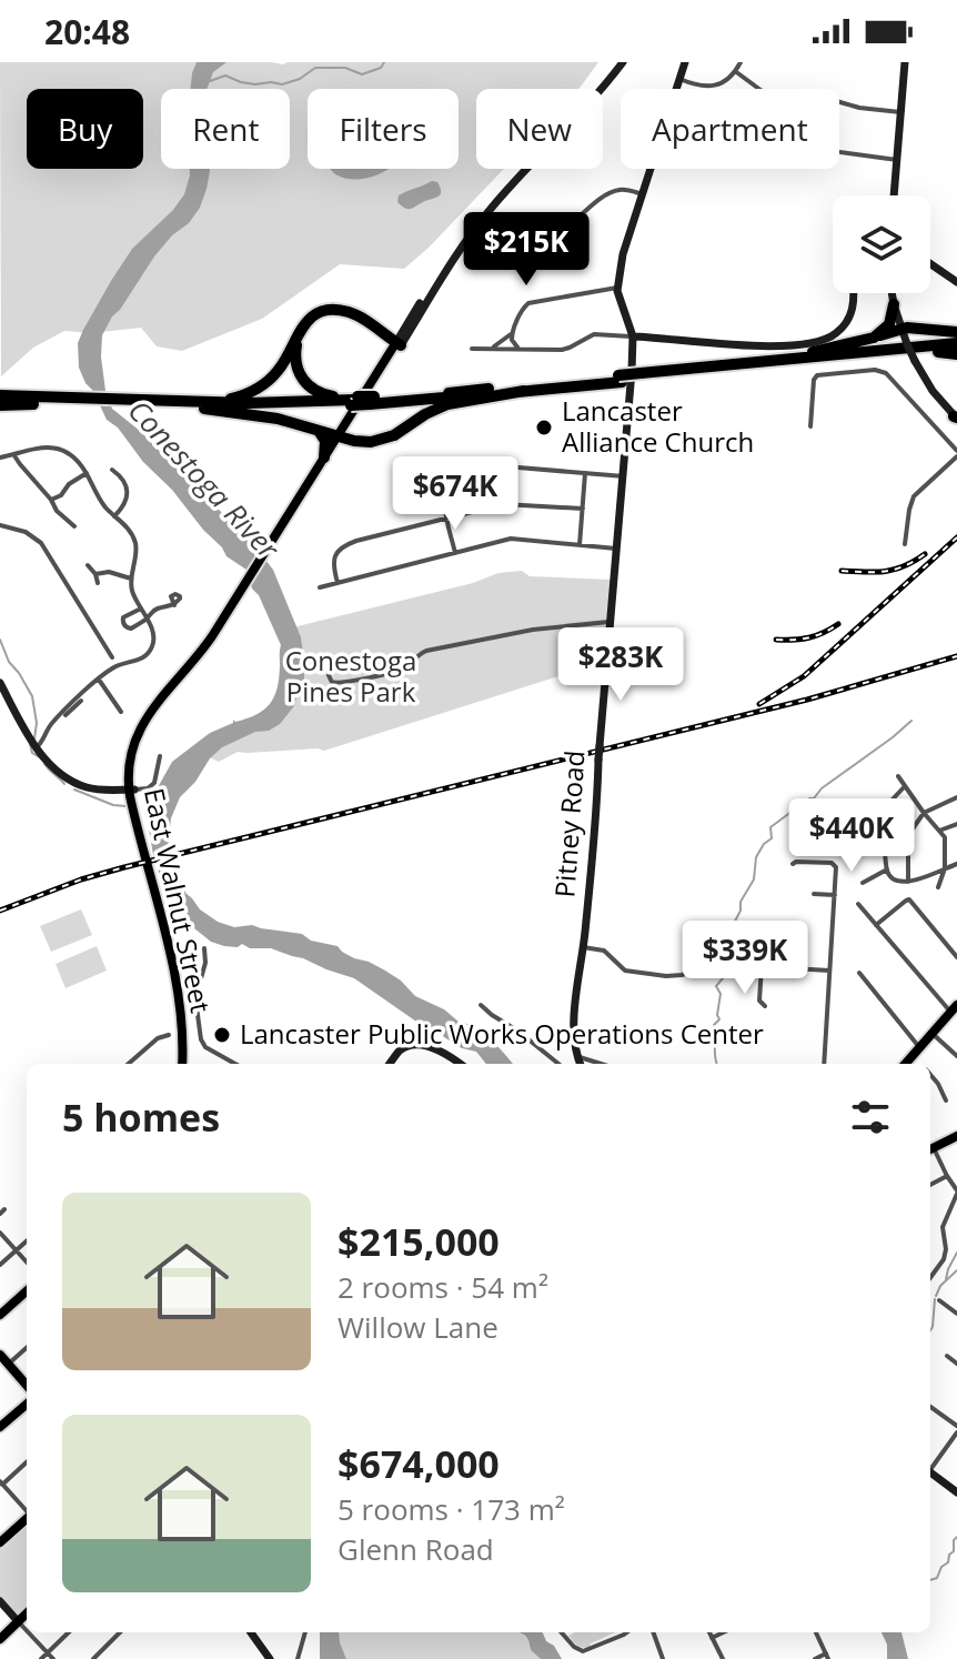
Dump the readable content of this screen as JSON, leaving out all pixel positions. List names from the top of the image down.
{
  "streets": {
    "main road": ["Pitney Road", "East Walnut Street"]
  },
  "water": ["Conestoga River"],
  "parks": ["Conestoga Pines Park"],
  "places": ["Lancaster Alliance Church", "Lancaster Public Works Operations Center"],
  "page": {
    "status": "20:48",
    "chip": [
      "Buy",
      "Rent",
      "Filters",
      "New",
      "Apartment"
    ],
    "price": [
      "$215K",
      "$674K",
      "$283K",
      "$440K",
      "$339K"
    ],
    "heading": "5 homes",
    "list": [
      {
        "name": "$215,000",
        "note": "2 rooms · 54 m² · Willow Lane"
      },
      {
        "name": "$674,000",
        "note": "5 rooms · 173 m² · Glenn Road"
      }
    ]
  }
}
